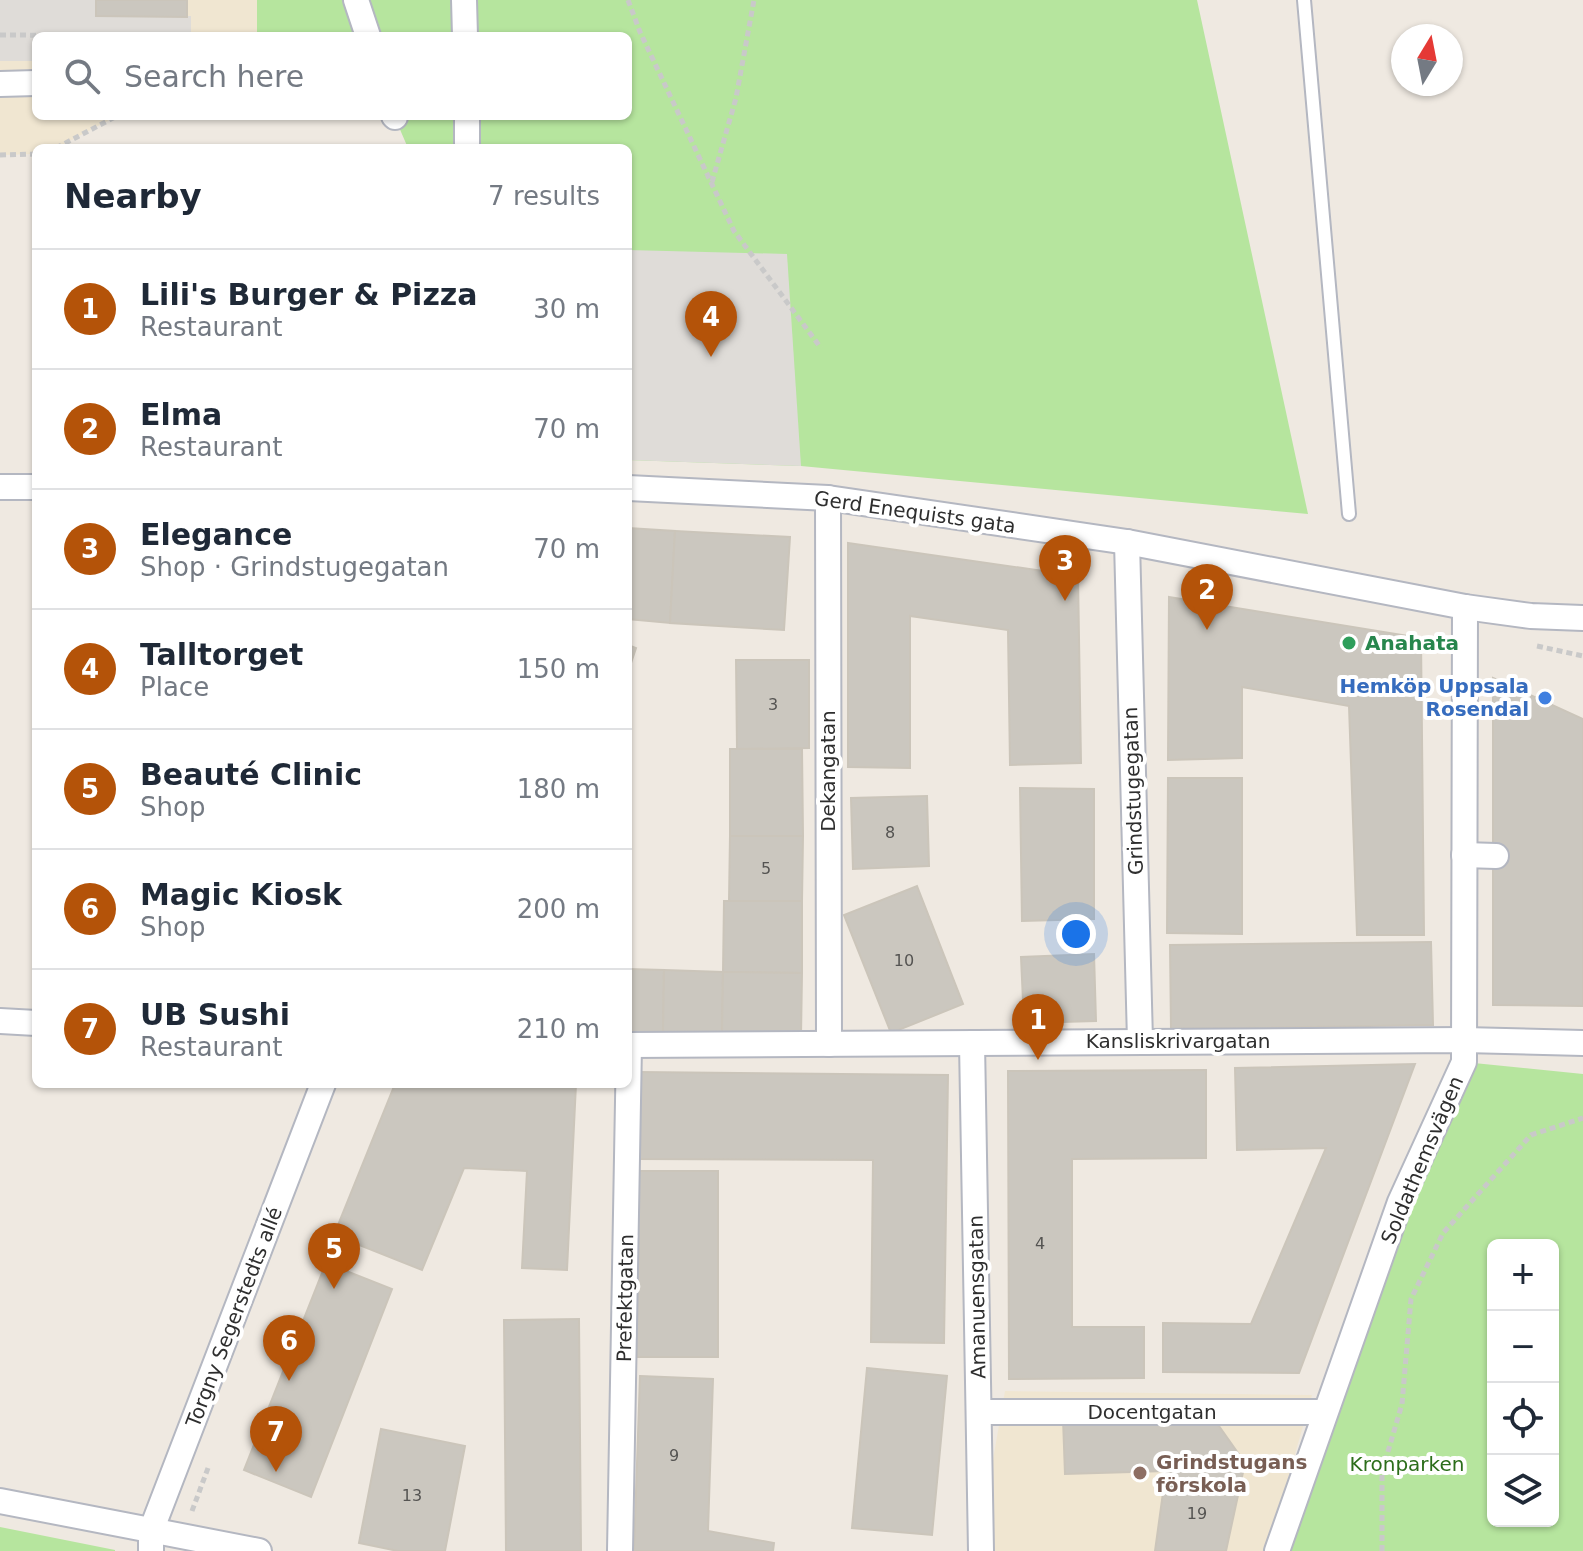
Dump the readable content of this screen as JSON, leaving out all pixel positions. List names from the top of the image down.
{
  "streets": {
    "street": [
      "Gerd Enequists gata",
      "Dekangatan",
      "Grindstugegatan",
      "Kansliskrivargatan",
      "Soldathemsvägen",
      "Amanuensgatan",
      "Prefektgatan",
      "Torgny Segerstedts allé",
      "Docentgatan"
    ]
  },
  "crossings": [
    ["Gerd Enequists gata", "Dekangatan"],
    ["Gerd Enequists gata", "Grindstugegatan"],
    ["Gerd Enequists gata", "Soldathemsvägen"],
    ["Dekangatan", "Kansliskrivargatan"],
    ["Grindstugegatan", "Kansliskrivargatan"],
    ["Kansliskrivargatan", "Soldathemsvägen"],
    ["Kansliskrivargatan", "Amanuensgatan"],
    ["Soldathemsvägen", "Docentgatan"],
    ["Amanuensgatan", "Docentgatan"]
  ],
  "parks": ["Kronparken"],
  "places": ["Anahata", "Hemköp Uppsala Rosendal", "Grindstugans förskola"],
  "house_numbers": [
    "3",
    "8",
    "5",
    "10",
    "4",
    "9",
    "13",
    "19"
  ],
  "north": "top",
  "page": {
    "search": "Search here",
    "heading": ["Nearby", "7 results"],
    "list": [
      {
        "mark": "1",
        "name": "Lili's Burger & Pizza",
        "note": "Restaurant",
        "value": "30 m"
      },
      {
        "mark": "2",
        "name": "Elma",
        "note": "Restaurant",
        "value": "70 m"
      },
      {
        "mark": "3",
        "name": "Elegance",
        "note": "Shop · Grindstugegatan",
        "value": "70 m"
      },
      {
        "mark": "4",
        "name": "Talltorget",
        "note": "Place",
        "value": "150 m"
      },
      {
        "mark": "5",
        "name": "Beauté Clinic",
        "note": "Shop",
        "value": "180 m"
      },
      {
        "mark": "6",
        "name": "Magic Kiosk",
        "note": "Shop",
        "value": "200 m"
      },
      {
        "mark": "7",
        "name": "UB Sushi",
        "note": "Restaurant",
        "value": "210 m"
      }
    ],
    "pins": [
      "4",
      "3",
      "2",
      "1",
      "5",
      "6",
      "7"
    ],
    "map_buttons": ["+", "−"]
  }
}
